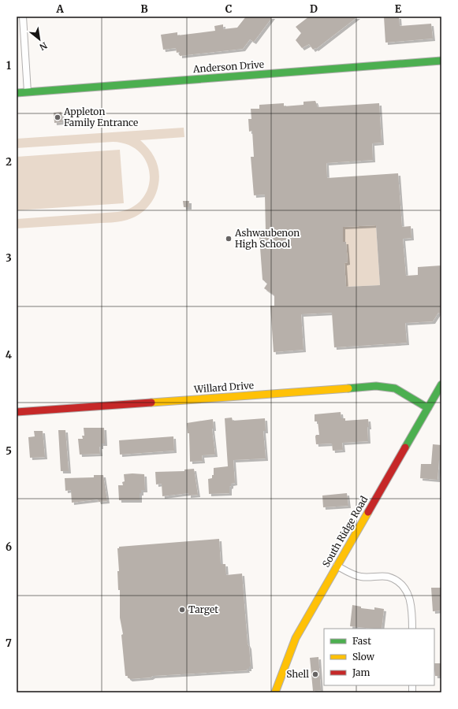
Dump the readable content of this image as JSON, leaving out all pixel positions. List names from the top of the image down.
{
  "streets": {
    "street": ["Anderson Drive", "Willard Drive", "South Ridge Road"]
  },
  "crossings": [
    ["Willard Drive", "South Ridge Road"]
  ],
  "places": [
    "Appleton Family Entrance",
    "Ashwaubenon High School",
    "Target",
    "Shell"
  ],
  "legend": ["Fast", "Slow", "Jam"],
  "north": "bottom right",
  "grid": {
    "columns": [
      "A",
      "B",
      "C",
      "D",
      "E"
    ],
    "rows": [
      "1",
      "2",
      "3",
      "4",
      "5",
      "6",
      "7"
    ]
  }
}
